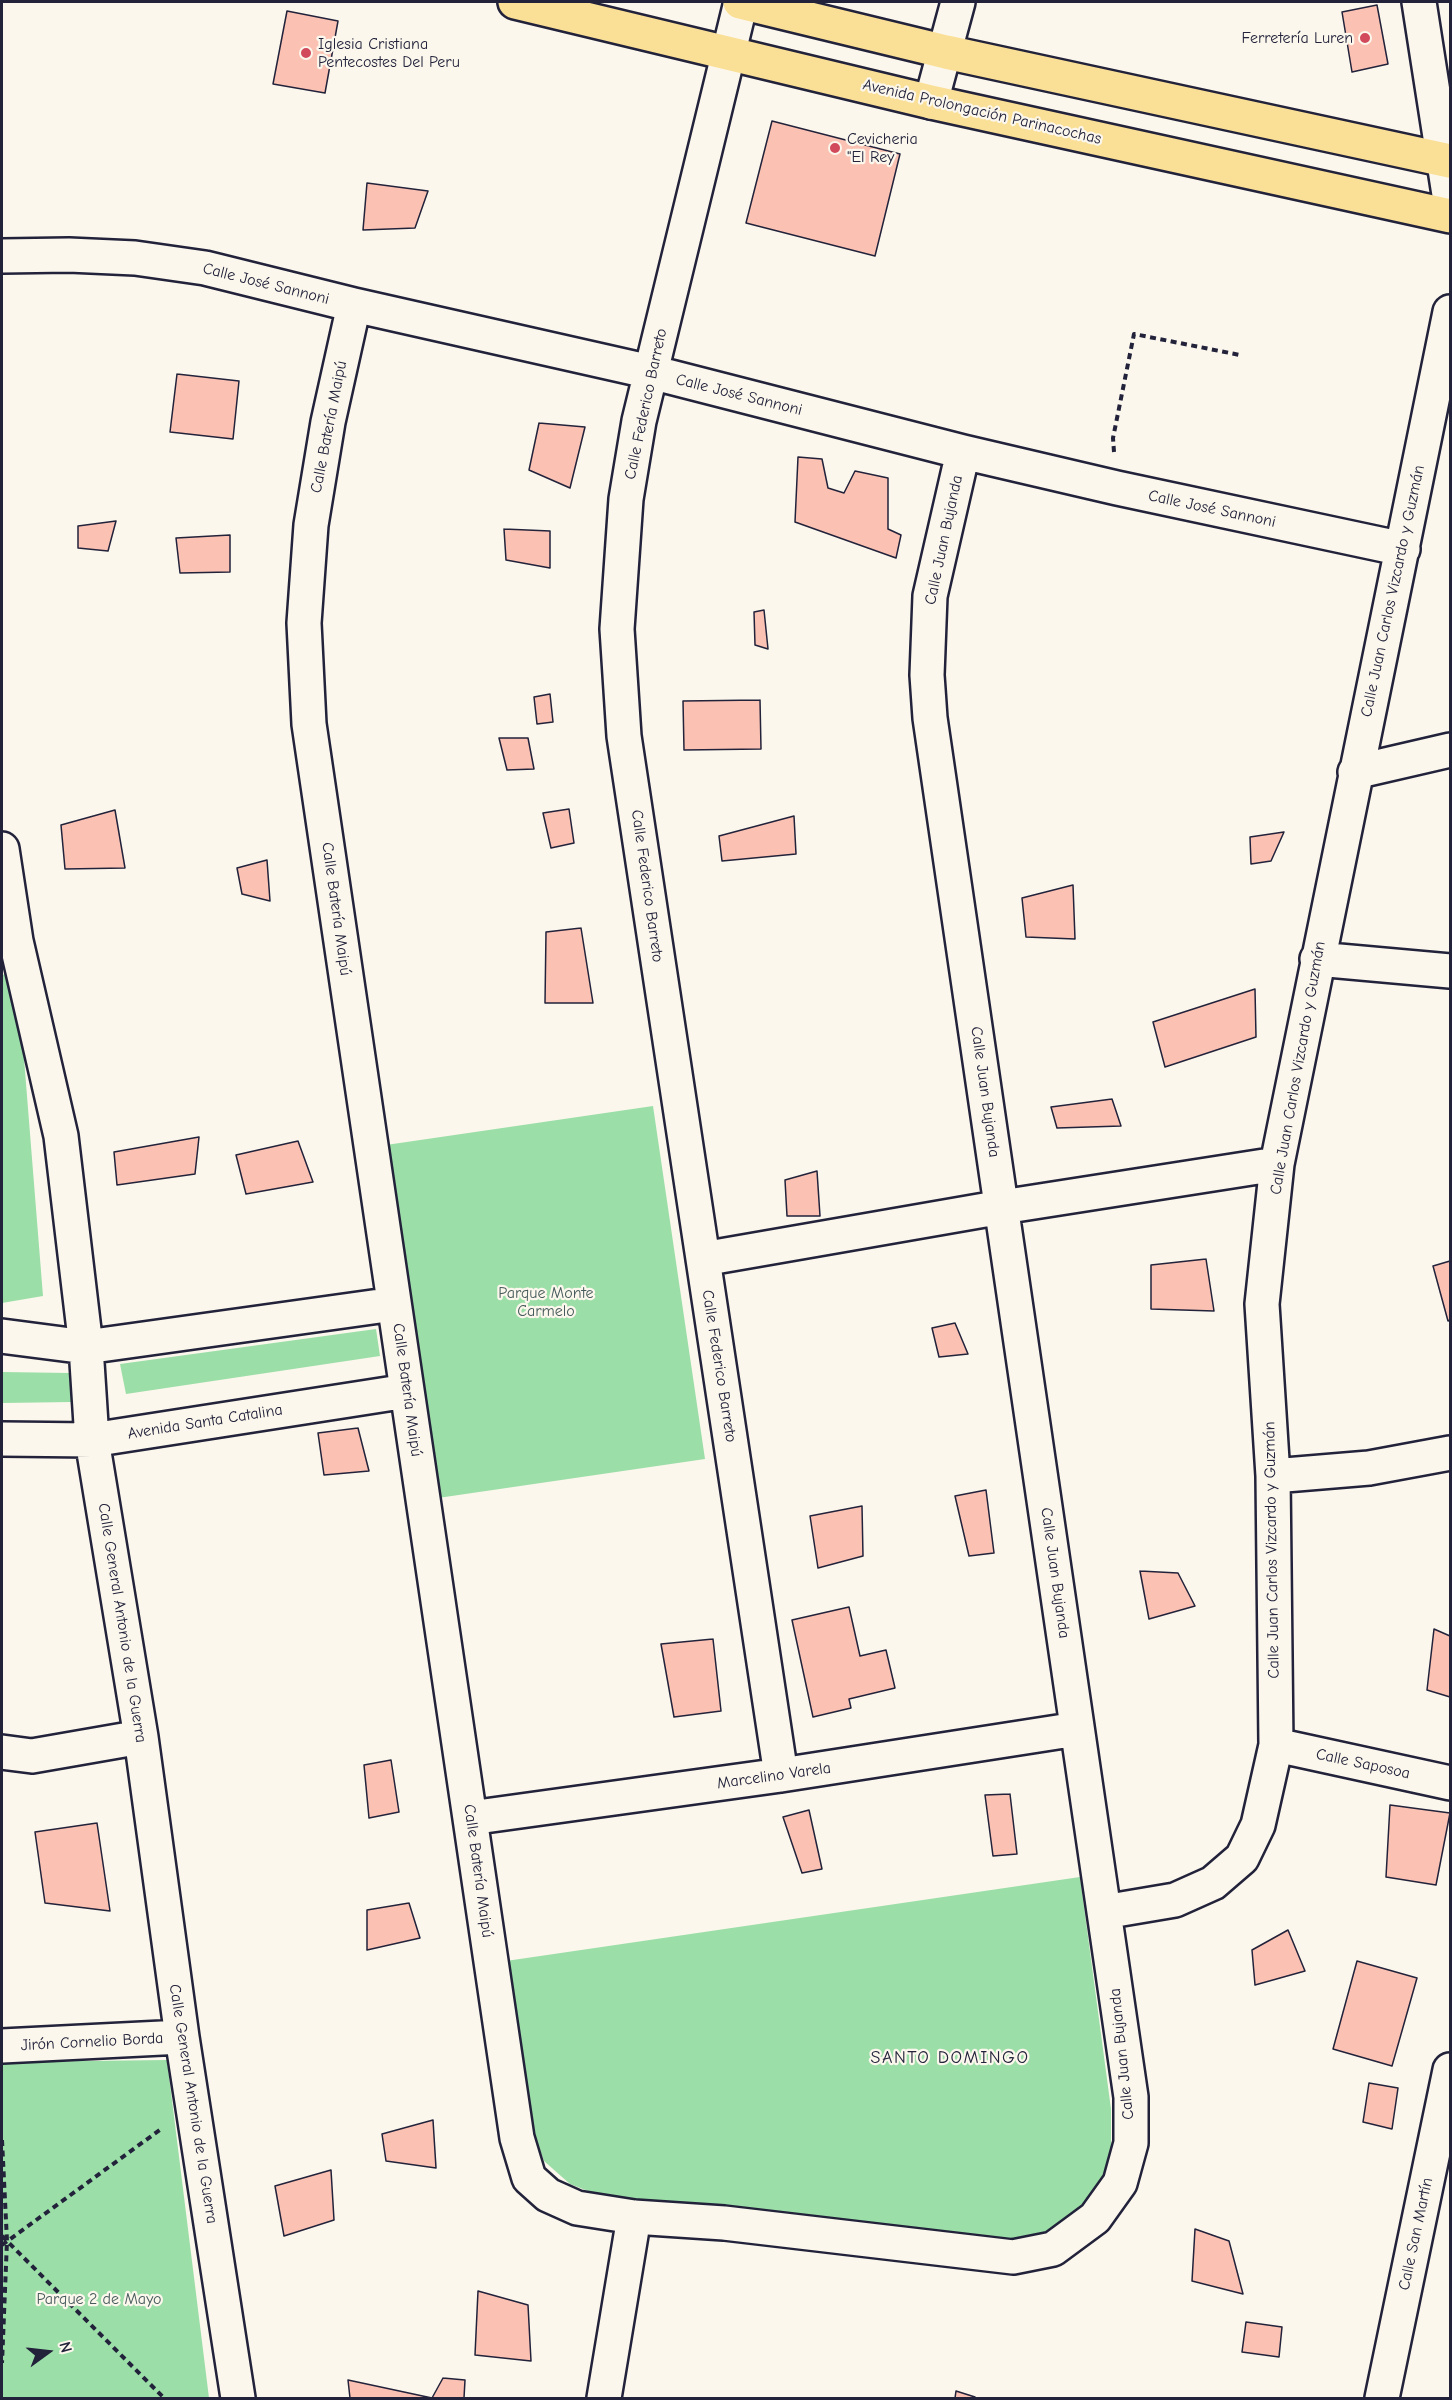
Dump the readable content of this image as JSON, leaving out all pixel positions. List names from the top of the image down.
{
  "streets": {
    "main road": ["Avenida Prolongación Parinacochas"],
    "street": [
      "Calle José Sannoni",
      "Calle Federico Barreto",
      "Calle Batería Maipú",
      "Calle Juan Bujanda",
      "Calle Juan Carlos Vizcardo y Guzmán",
      "Avenida Santa Catalina",
      "Calle General Antonio de la Guerra",
      "Calle Saposoa",
      "Marcelino Varela",
      "Jirón Cornelio Borda",
      "Calle San Martín"
    ]
  },
  "crossings": [
    ["Avenida Prolongación Parinacochas", "Calle Federico Barreto"],
    ["Calle José Sannoni", "Calle Federico Barreto"],
    ["Calle José Sannoni", "Calle Batería Maipú"],
    ["Calle José Sannoni", "Calle Juan Bujanda"],
    ["Calle José Sannoni", "Calle Juan Carlos Vizcardo y Guzmán"],
    ["Calle Federico Barreto", "Marcelino Varela"],
    ["Calle Batería Maipú", "Calle Juan Bujanda"],
    ["Calle Batería Maipú", "Avenida Santa Catalina"],
    ["Calle Batería Maipú", "Marcelino Varela"],
    ["Calle Juan Bujanda", "Calle Juan Carlos Vizcardo y Guzmán"],
    ["Calle Juan Bujanda", "Marcelino Varela"],
    ["Calle Juan Carlos Vizcardo y Guzmán", "Calle Saposoa"],
    ["Avenida Santa Catalina", "Calle General Antonio de la Guerra"],
    ["Calle General Antonio de la Guerra", "Jirón Cornelio Borda"]
  ],
  "districts": ["SANTO DOMINGO"],
  "parks": ["Parque Monte Carmelo", "Parque 2 de Mayo"],
  "places": ["Ferretería Luren", "Iglesia Cristiana Pentecostes Del Peru", "Cevicheria \"El Rey"],
  "north": "right"
}
